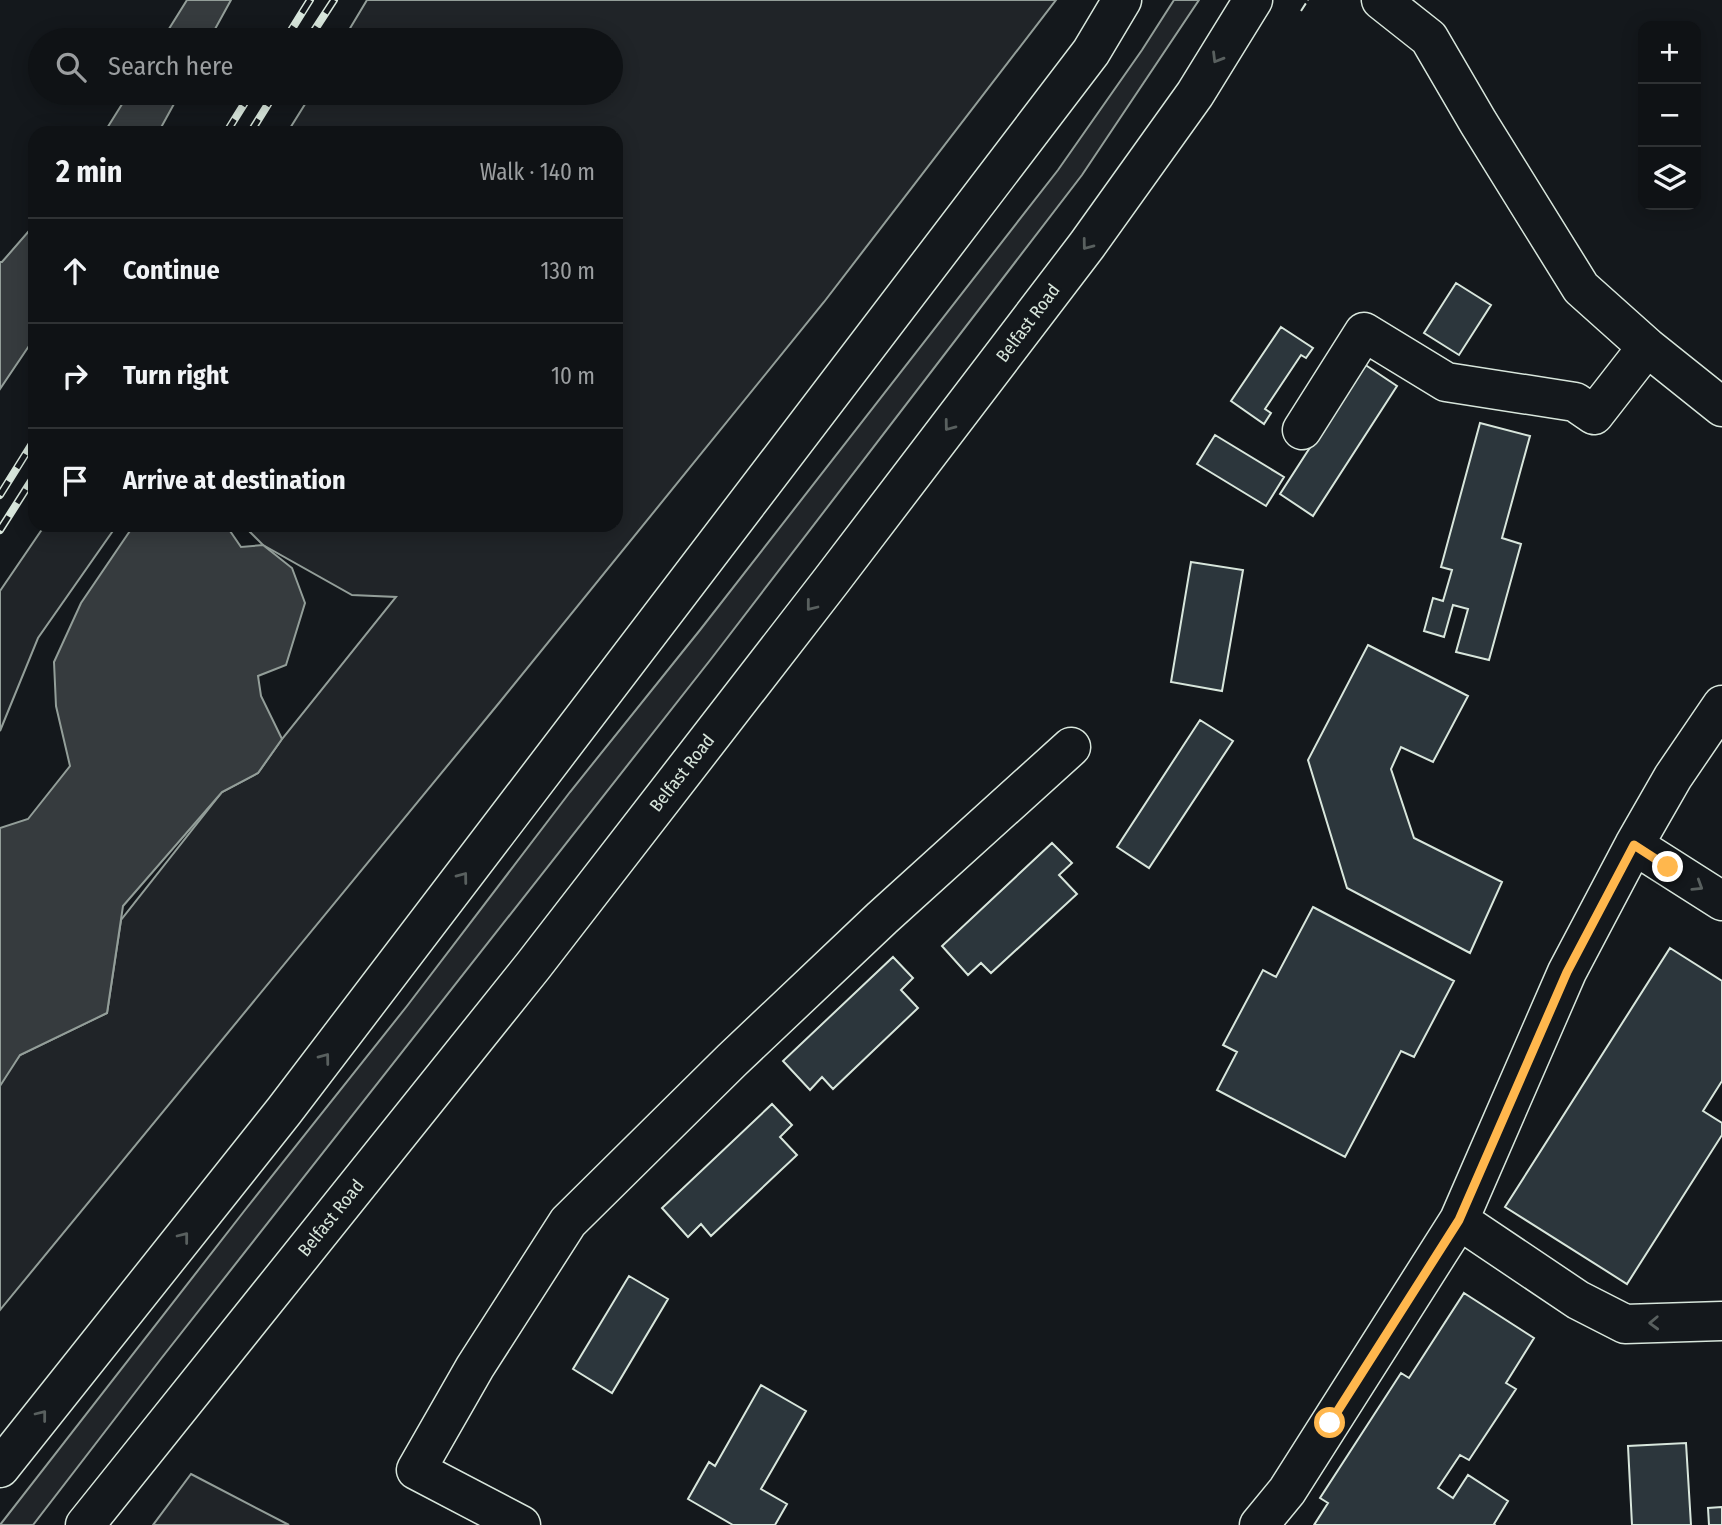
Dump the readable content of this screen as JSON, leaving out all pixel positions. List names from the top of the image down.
{
  "streets": {
    "main road": ["Belfast Road"]
  },
  "page": {
    "map_buttons": ["+", "−"],
    "search": "Search here",
    "heading": ["2 min", "Walk · 140 m"],
    "list": [
      ["Continue", "130 m"],
      ["Turn right", "10 m"],
      "Arrive at destination"
    ]
  }
}
